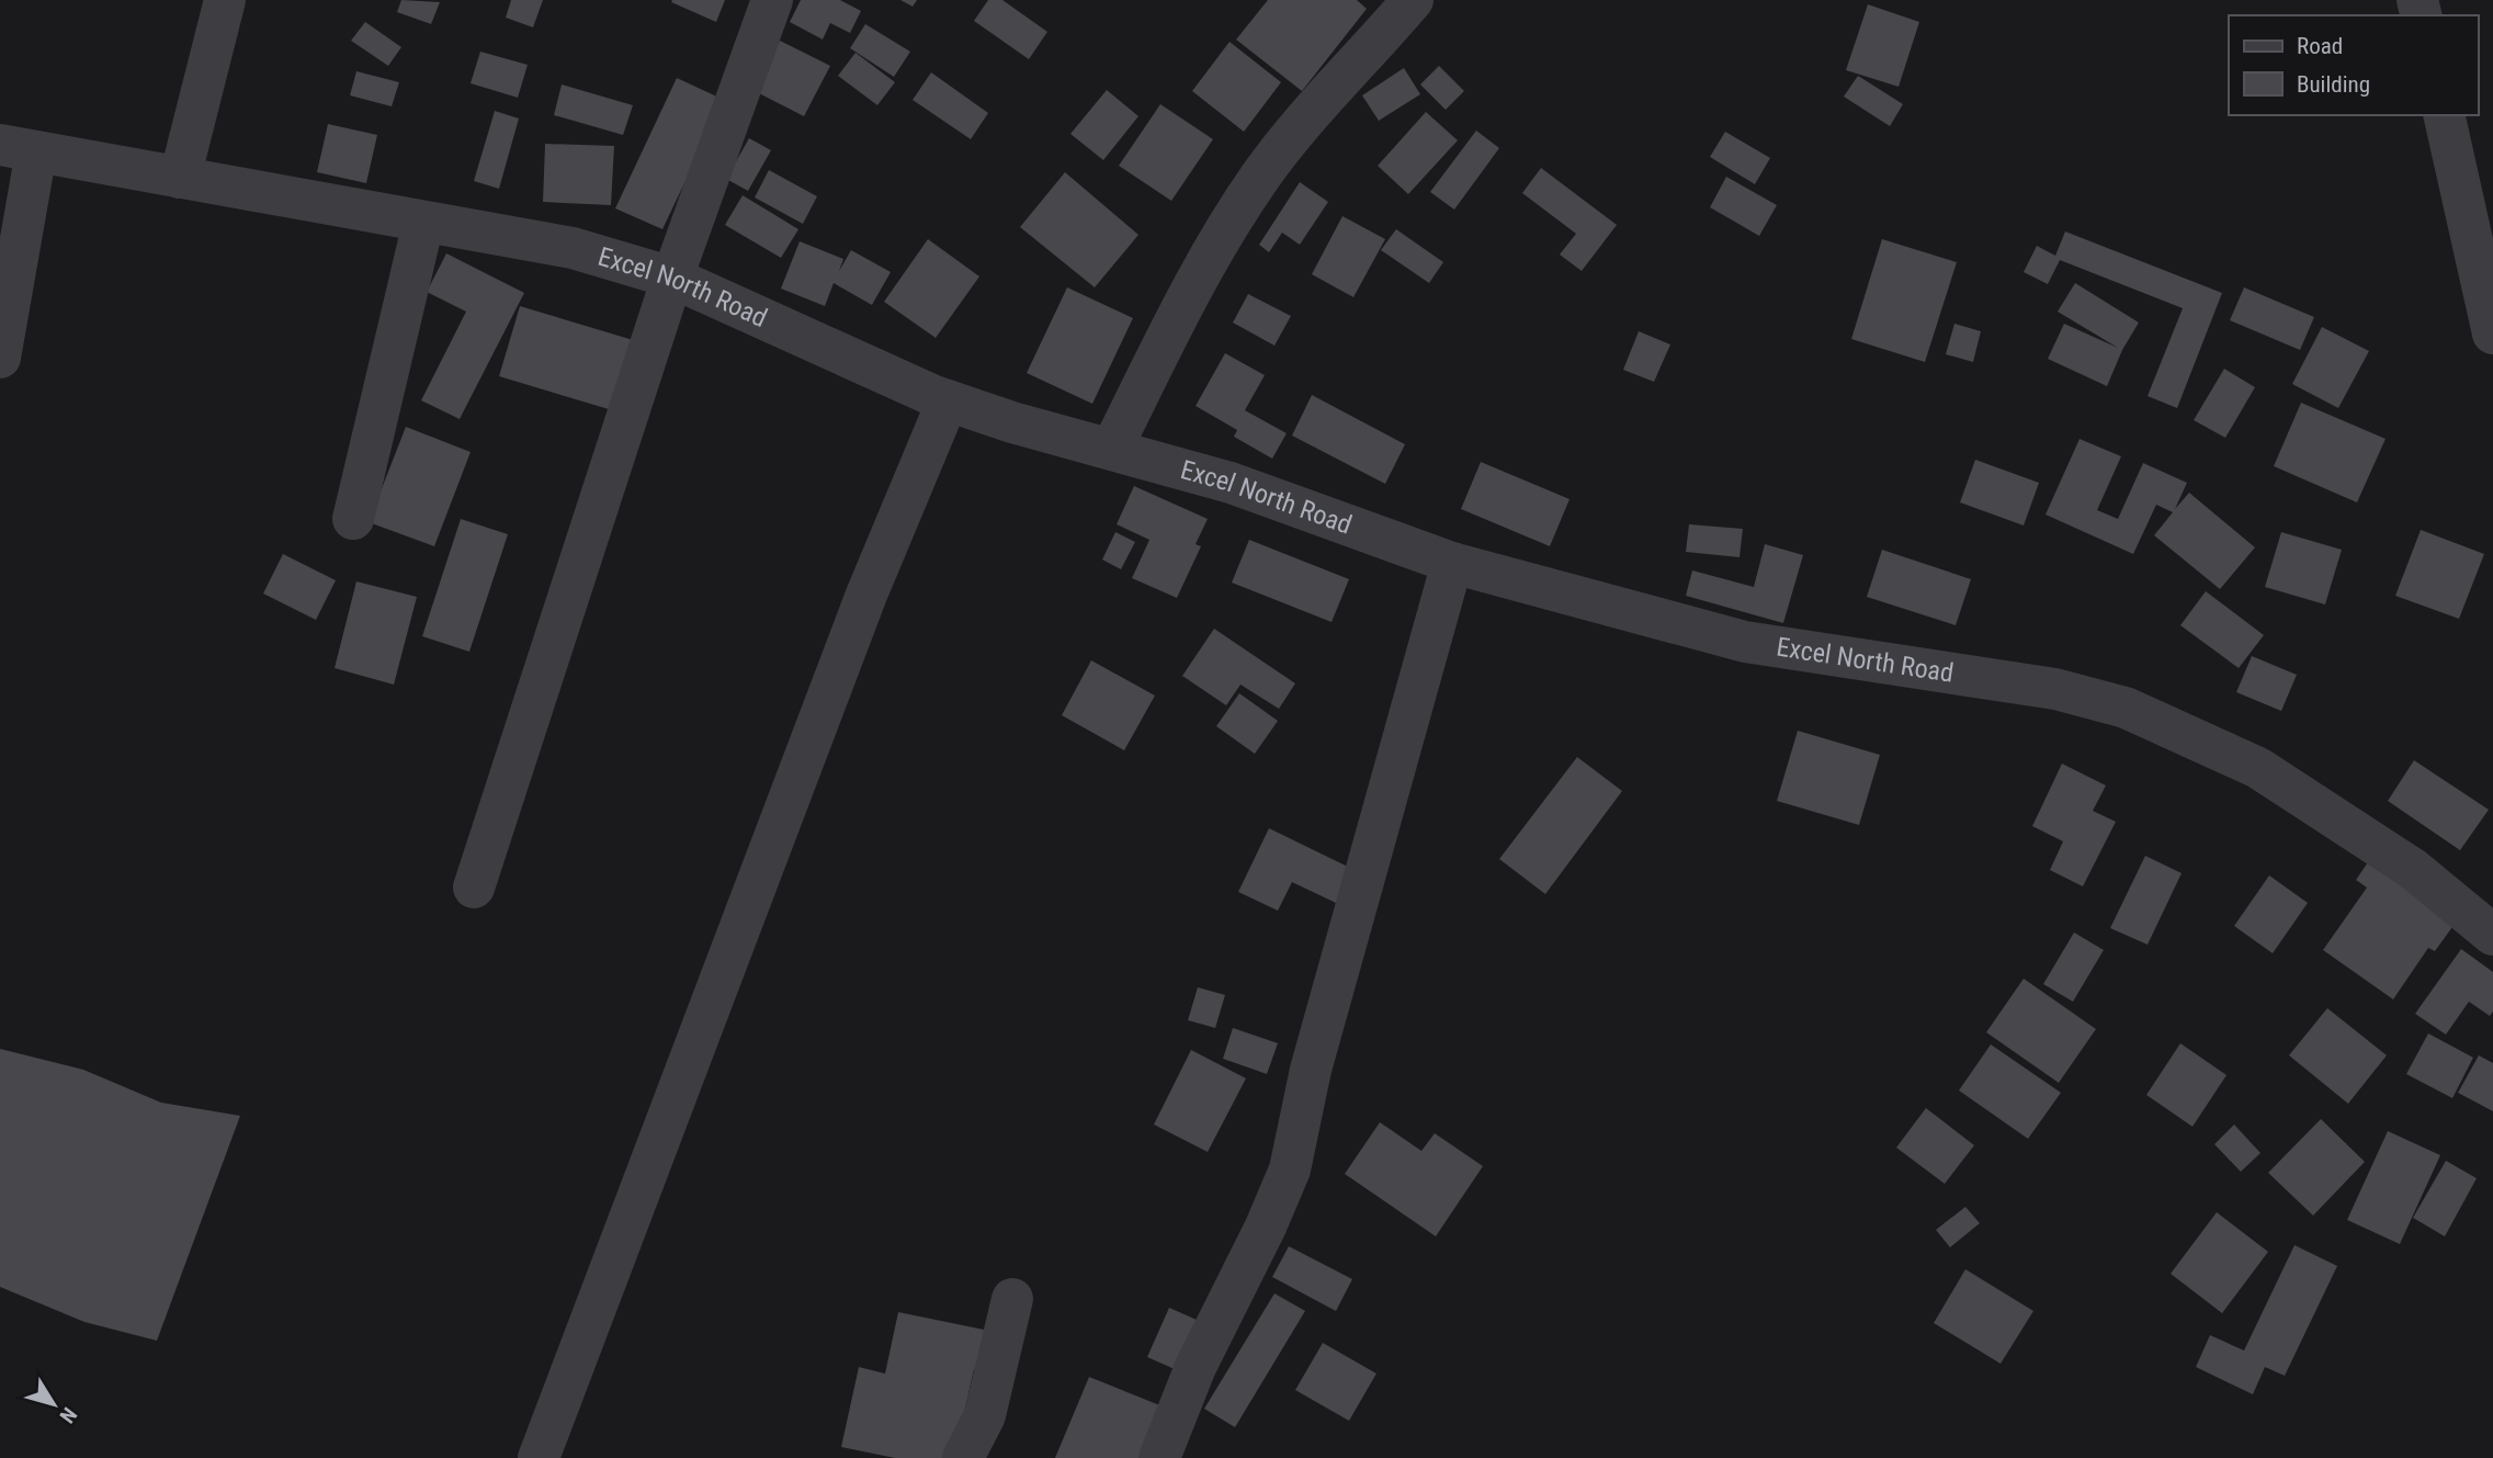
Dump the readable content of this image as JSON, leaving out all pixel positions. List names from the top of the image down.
{
  "streets": {
    "street": ["Excel North Road"]
  },
  "legend": ["Road", "Building"],
  "north": "bottom right"
}
